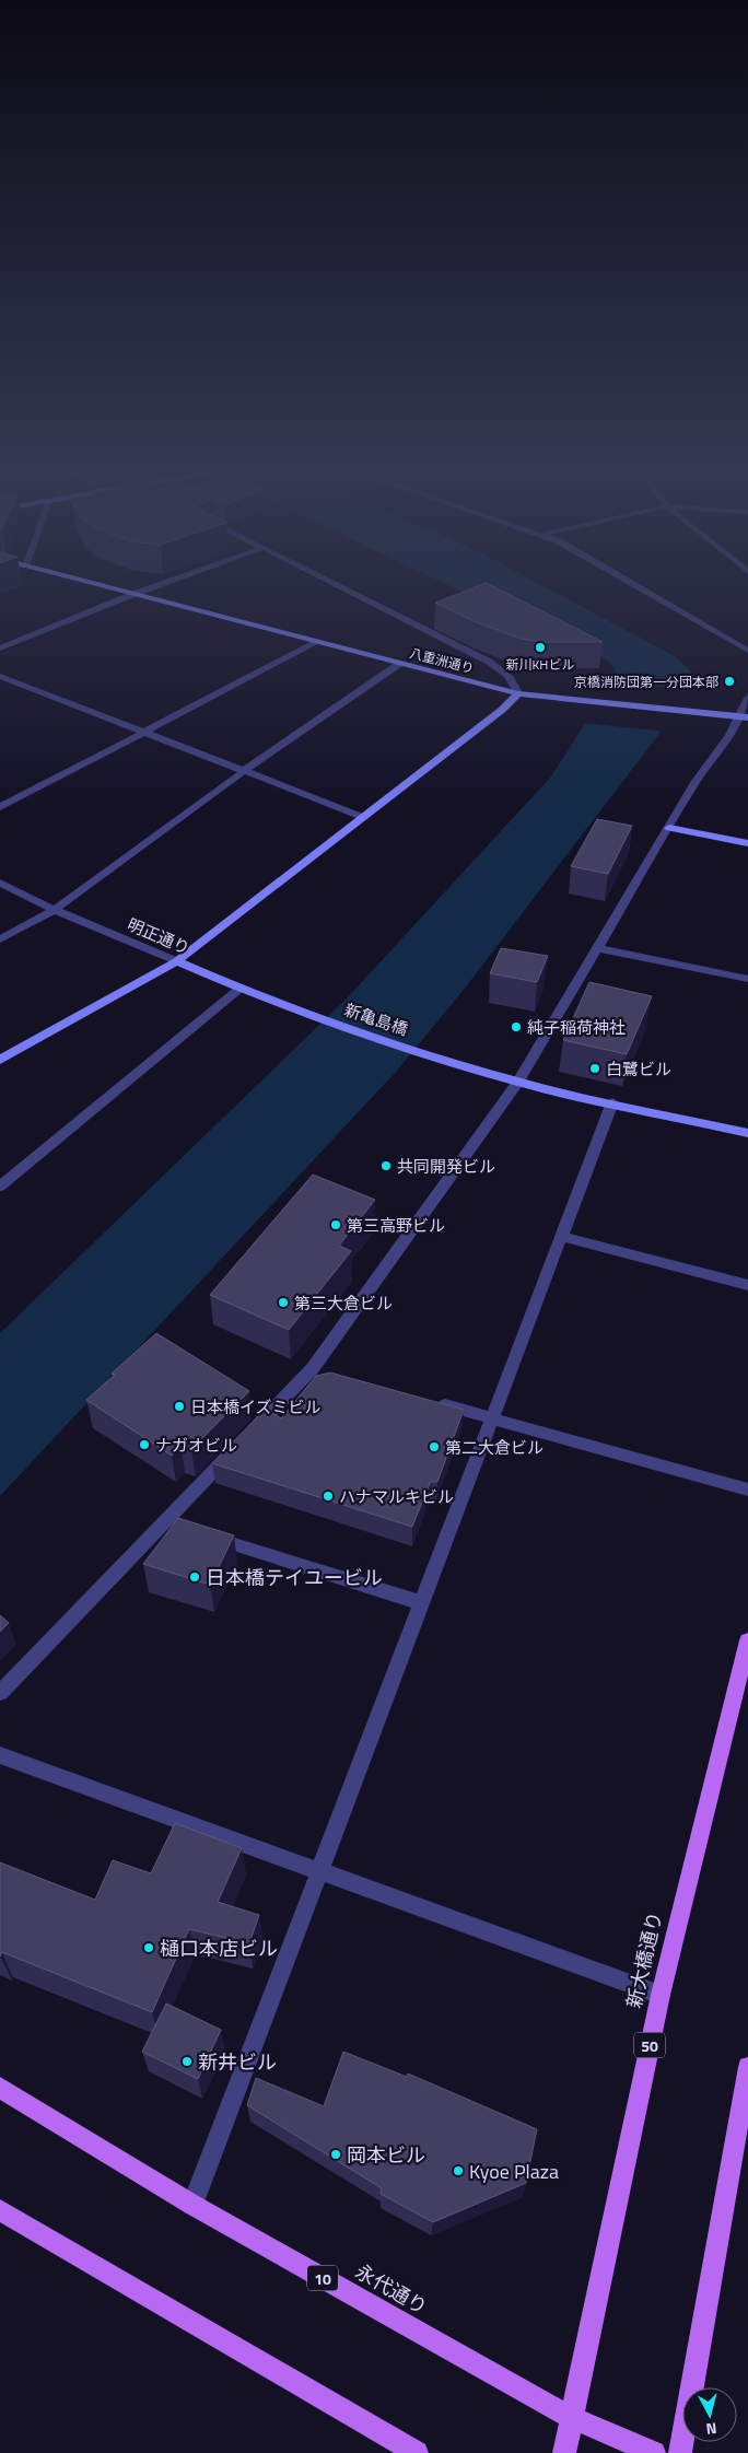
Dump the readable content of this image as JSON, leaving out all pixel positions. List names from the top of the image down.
{
  "streets": {
    "main road": [
      "新大橋通り",
      "50",
      "10",
      "永代通り"
    ],
    "street": ["八重洲通り", "明正通り", "新亀島橋"]
  },
  "crossings": [
    ["明正通り", "新亀島橋"],
    ["新大橋通り", "永代通り"]
  ],
  "places": [
    "新川KHビル",
    "京橋消防団第一分団本部",
    "純子稲荷神社",
    "白鷺ビル",
    "共同開発ビル",
    "第三高野ビル",
    "第三大倉ビル",
    "日本橋イズミビル",
    "ナガオビル",
    "第二大倉ビル",
    "ハナマルキビル",
    "日本橋テイユービル",
    "樋口本店ビル",
    "新井ビル",
    "岡本ビル",
    "Kyoe Plaza"
  ],
  "north": "bottom"
}
